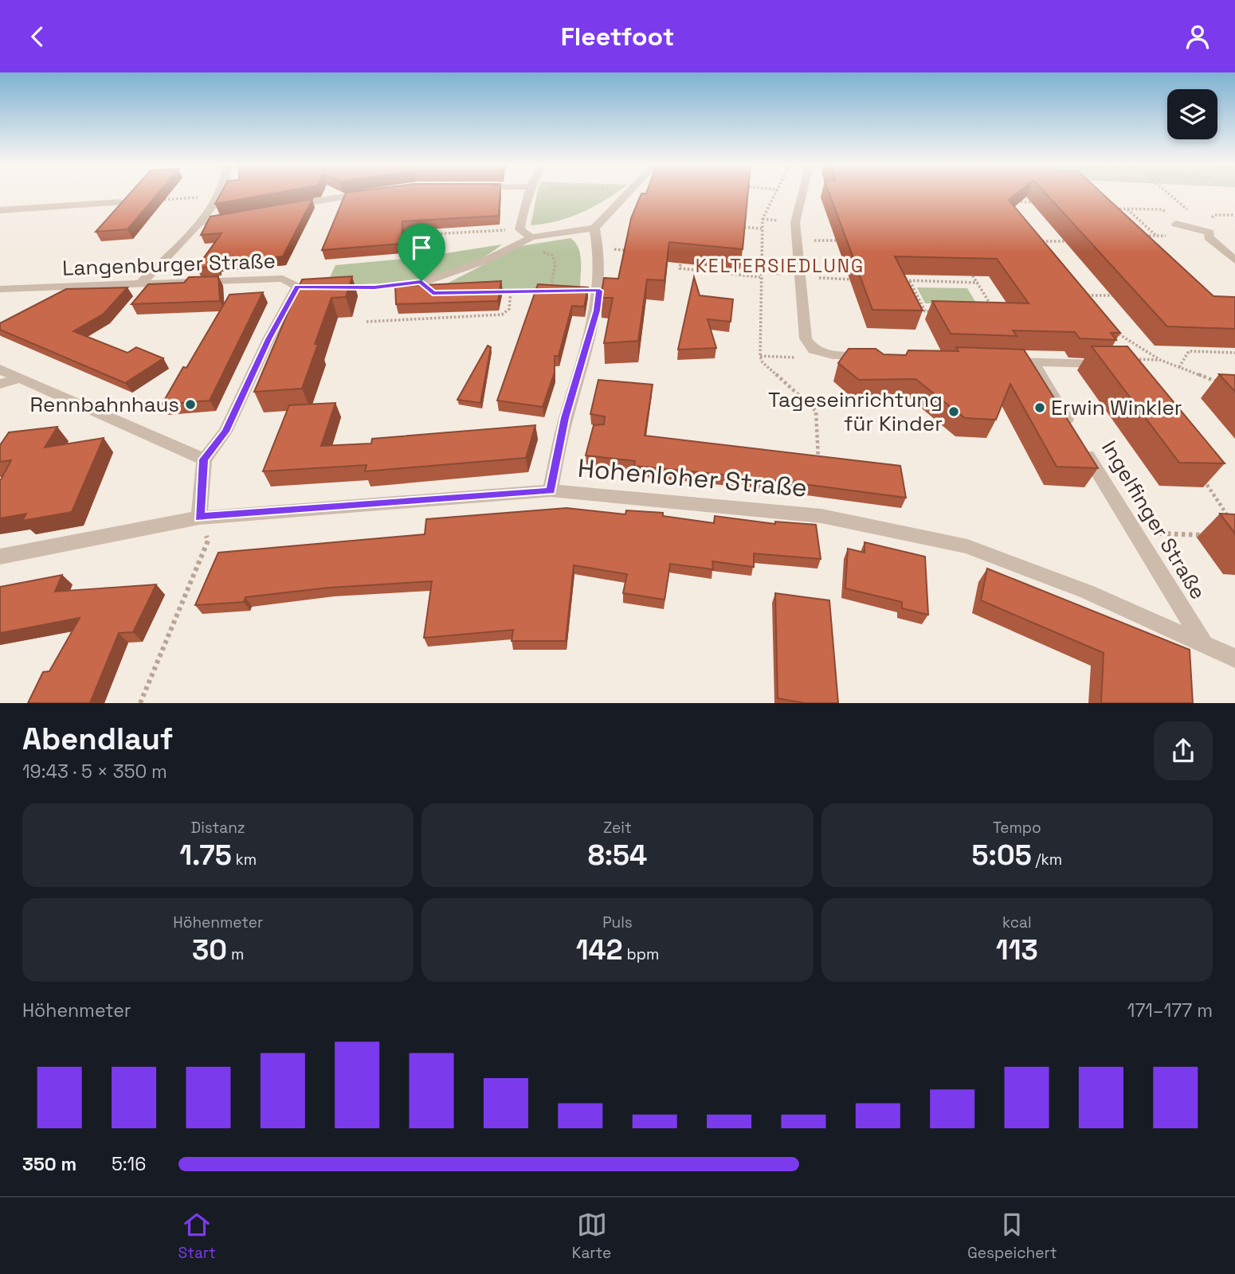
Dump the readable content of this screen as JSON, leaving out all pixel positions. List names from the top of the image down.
{
  "streets": {
    "street": ["Langenburger Straße", "Hohenloher Straße", "Ingelfinger Straße"]
  },
  "crossings": [
    ["Hohenloher Straße", "Ingelfinger Straße"]
  ],
  "districts": ["KELTERSIEDLUNG"],
  "places": ["Rennbahnhaus", "Erwin Winkler", "Tageseinrichtung für Kinder"],
  "page": {
    "header": "Fleetfoot",
    "heading": ["Abendlauf", "19:43 · 5 × 350 m"],
    "stats": [
      ["Distanz", "1.75 km"],
      ["Zeit", "8:54"],
      ["Tempo", "5:05 /km"],
      ["Höhenmeter", "30 m"],
      ["Puls", "142 bpm"],
      ["kcal", "113"]
    ],
    "chart": ["Höhenmeter", "171–177 m"],
    "list": [
      {
        "name": "350 m",
        "note": "5:16"
      }
    ],
    "tabs": ["Start", "Karte", "Gespeichert"]
  }
}
